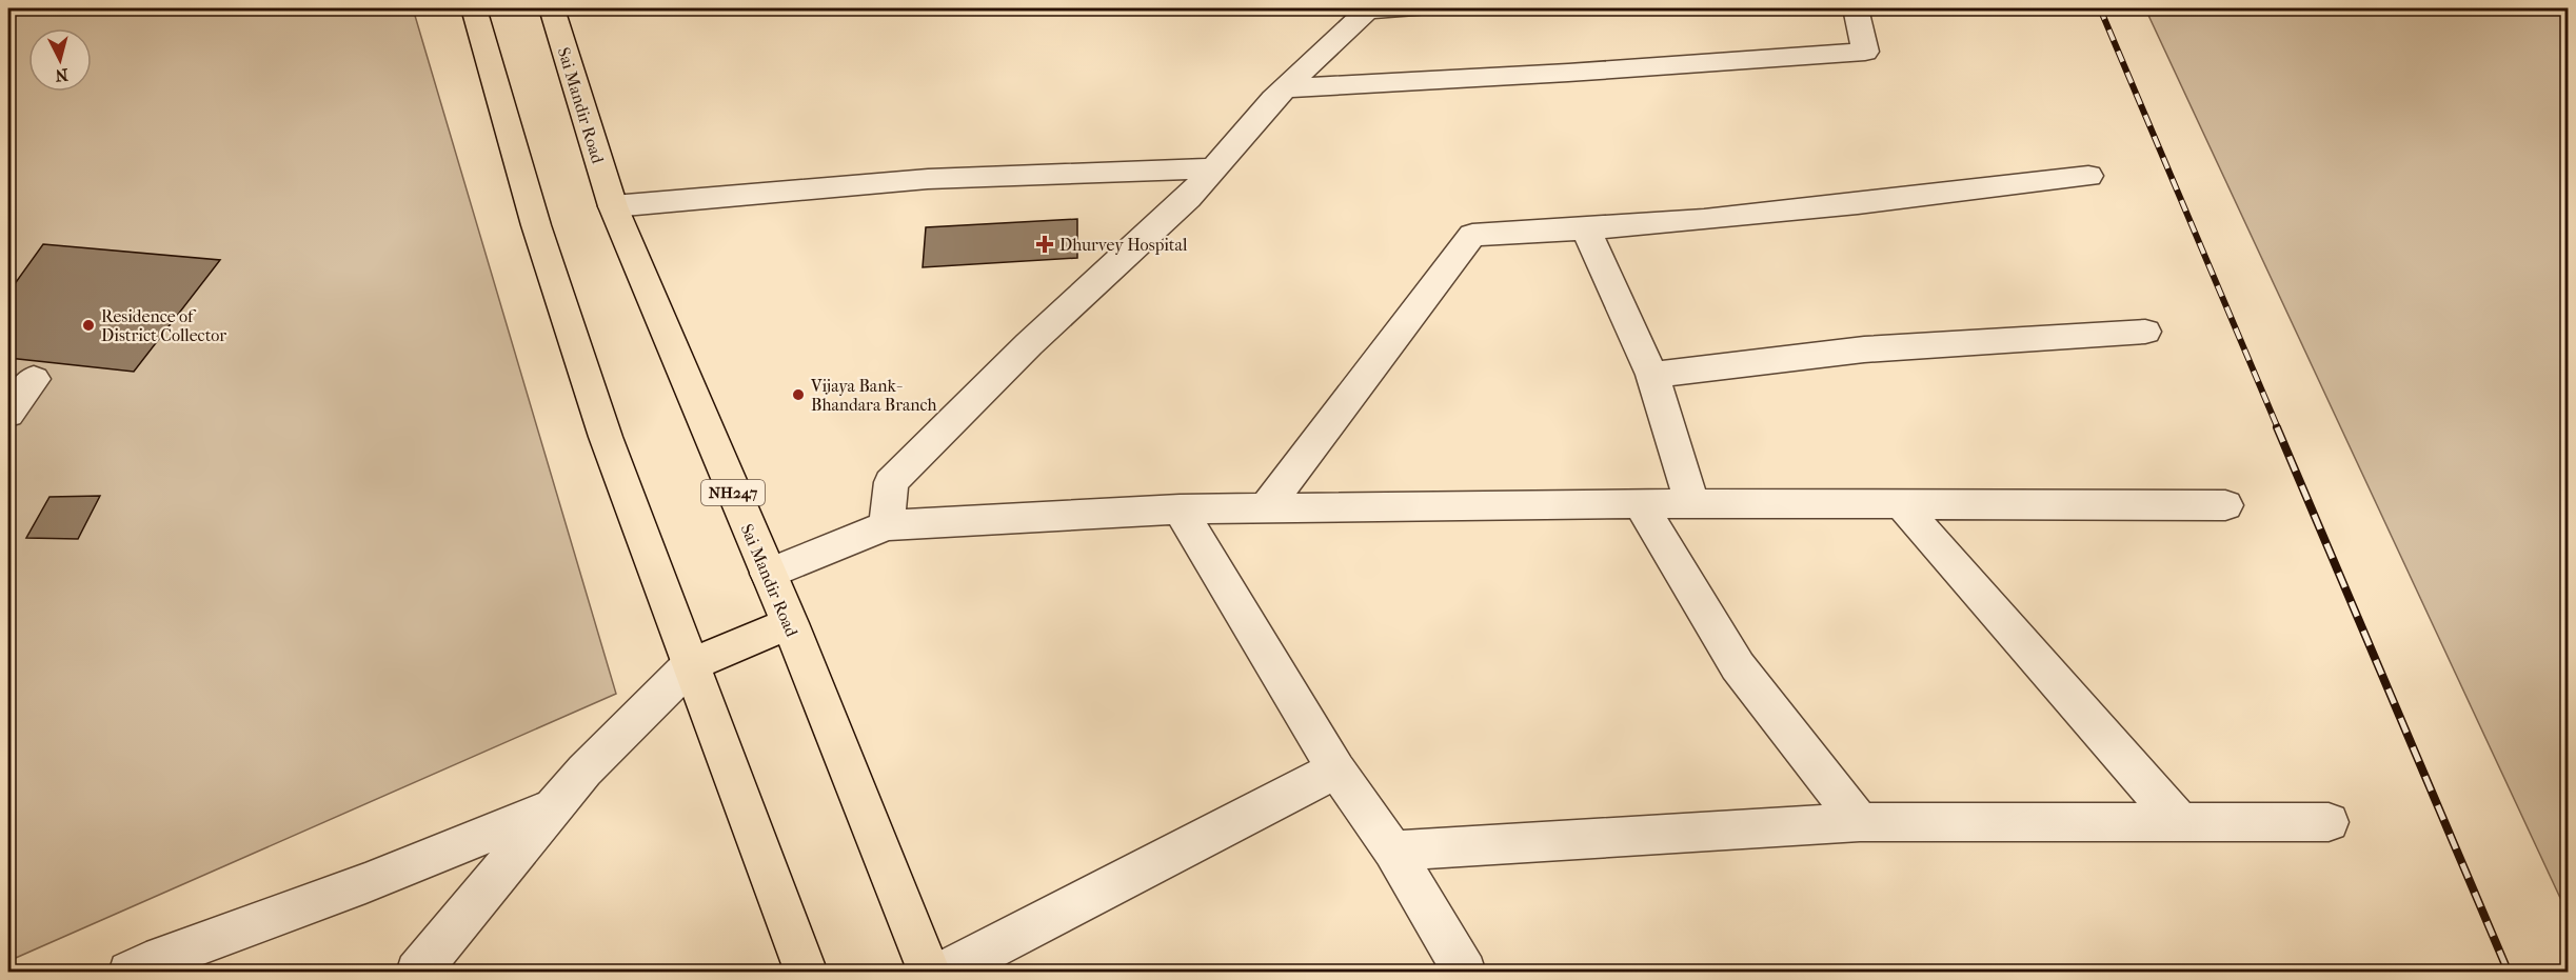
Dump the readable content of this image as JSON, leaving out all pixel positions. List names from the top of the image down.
{
  "streets": {
    "highway": ["Sai Mandir Road", "NH247"]
  },
  "places": {
    "health": ["Dhurvey Hospital"],
    "other": ["Residence of District Collector", "Vijaya Bank- Bhandara Branch"]
  },
  "north": "bottom"
}
